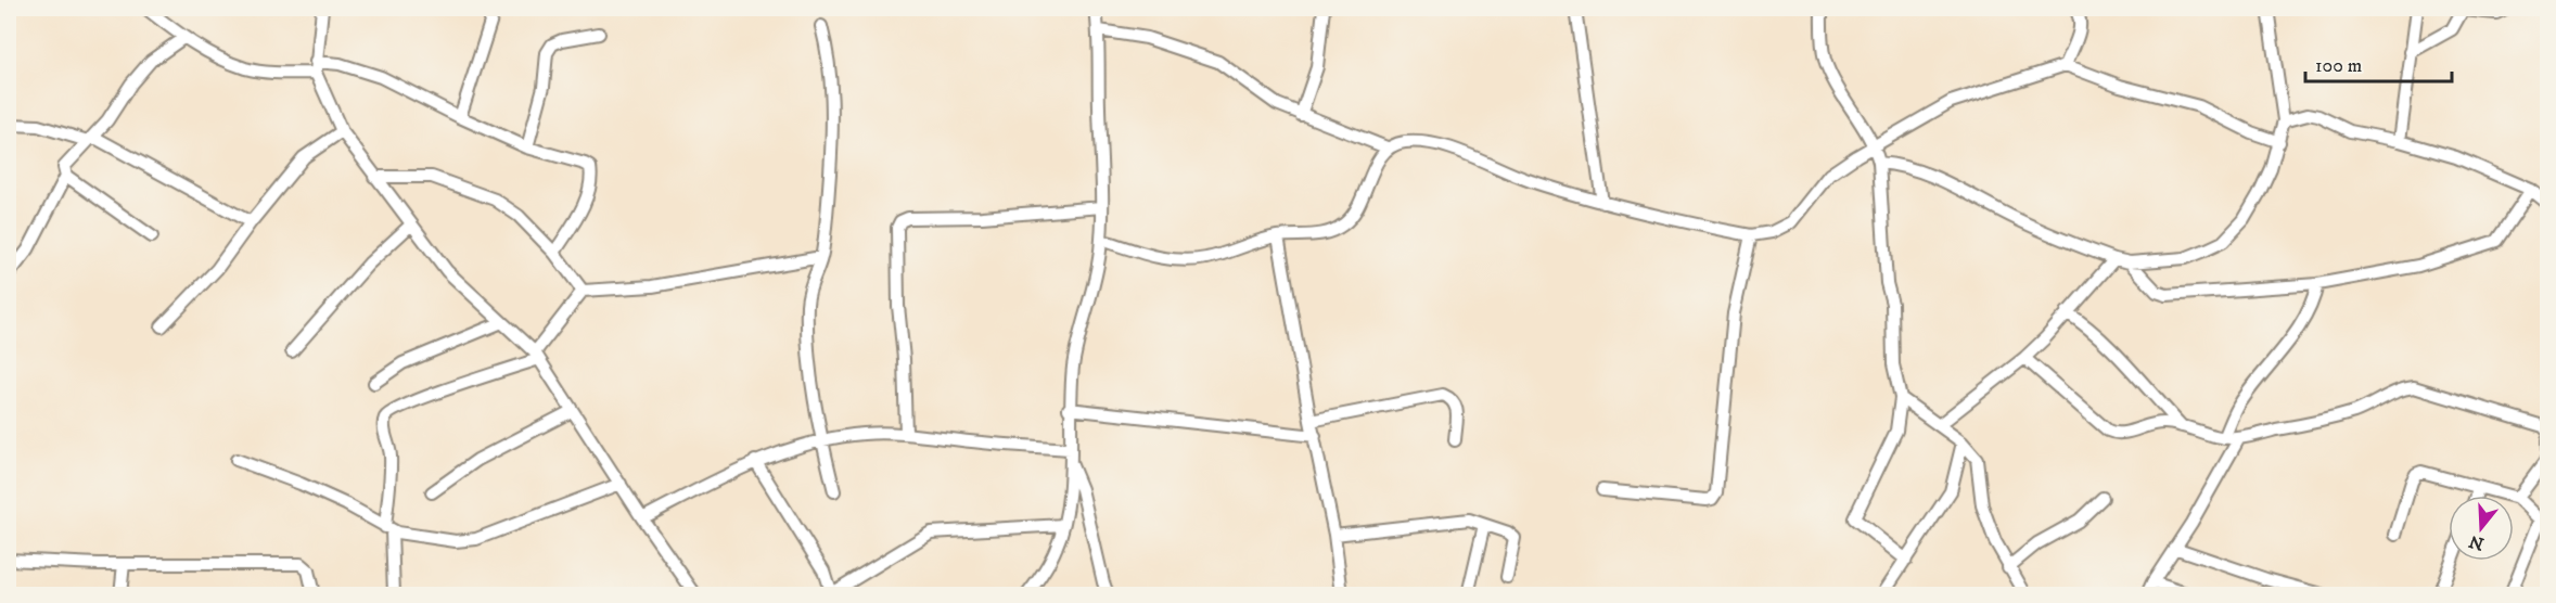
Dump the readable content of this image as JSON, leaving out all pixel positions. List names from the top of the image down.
{
  "scale_bar": "100 m",
  "north": "bottom"
}
